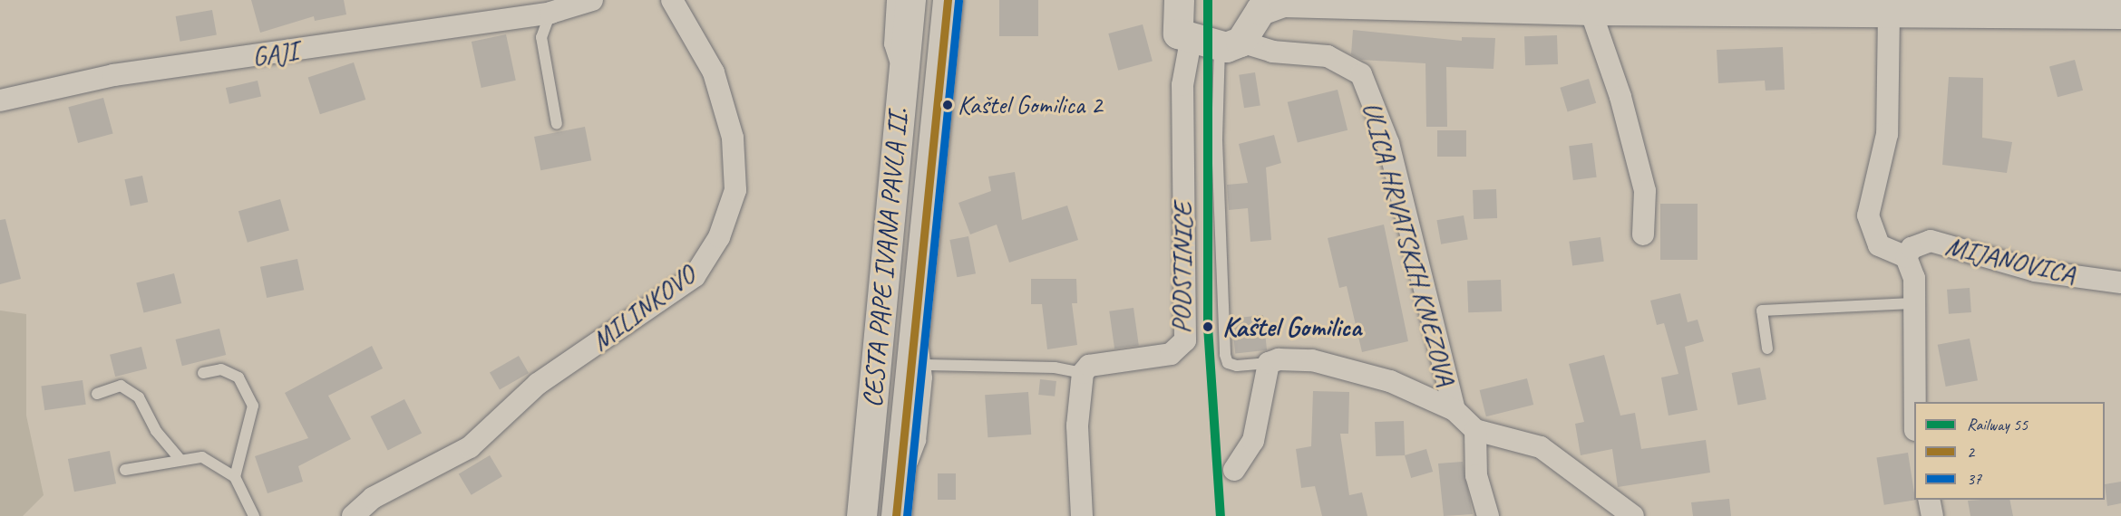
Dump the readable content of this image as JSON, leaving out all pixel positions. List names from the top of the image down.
{
  "streets": {
    "main road": ["CESTA PAPE IVANA PAVLA II."],
    "street": [
      "GAJI",
      "ULICA HRVATSKIH KNEZOVA",
      "MIJANOVICA",
      "PODSTINICE",
      "MILINKOVO"
    ]
  },
  "places": ["Kaštel Gomilica 2", "Kaštel Gomilica"],
  "lines": ["rail line 55", "transit line 2", "transit line 37"],
  "legend": ["Railway 55", "2", "37"]
}
